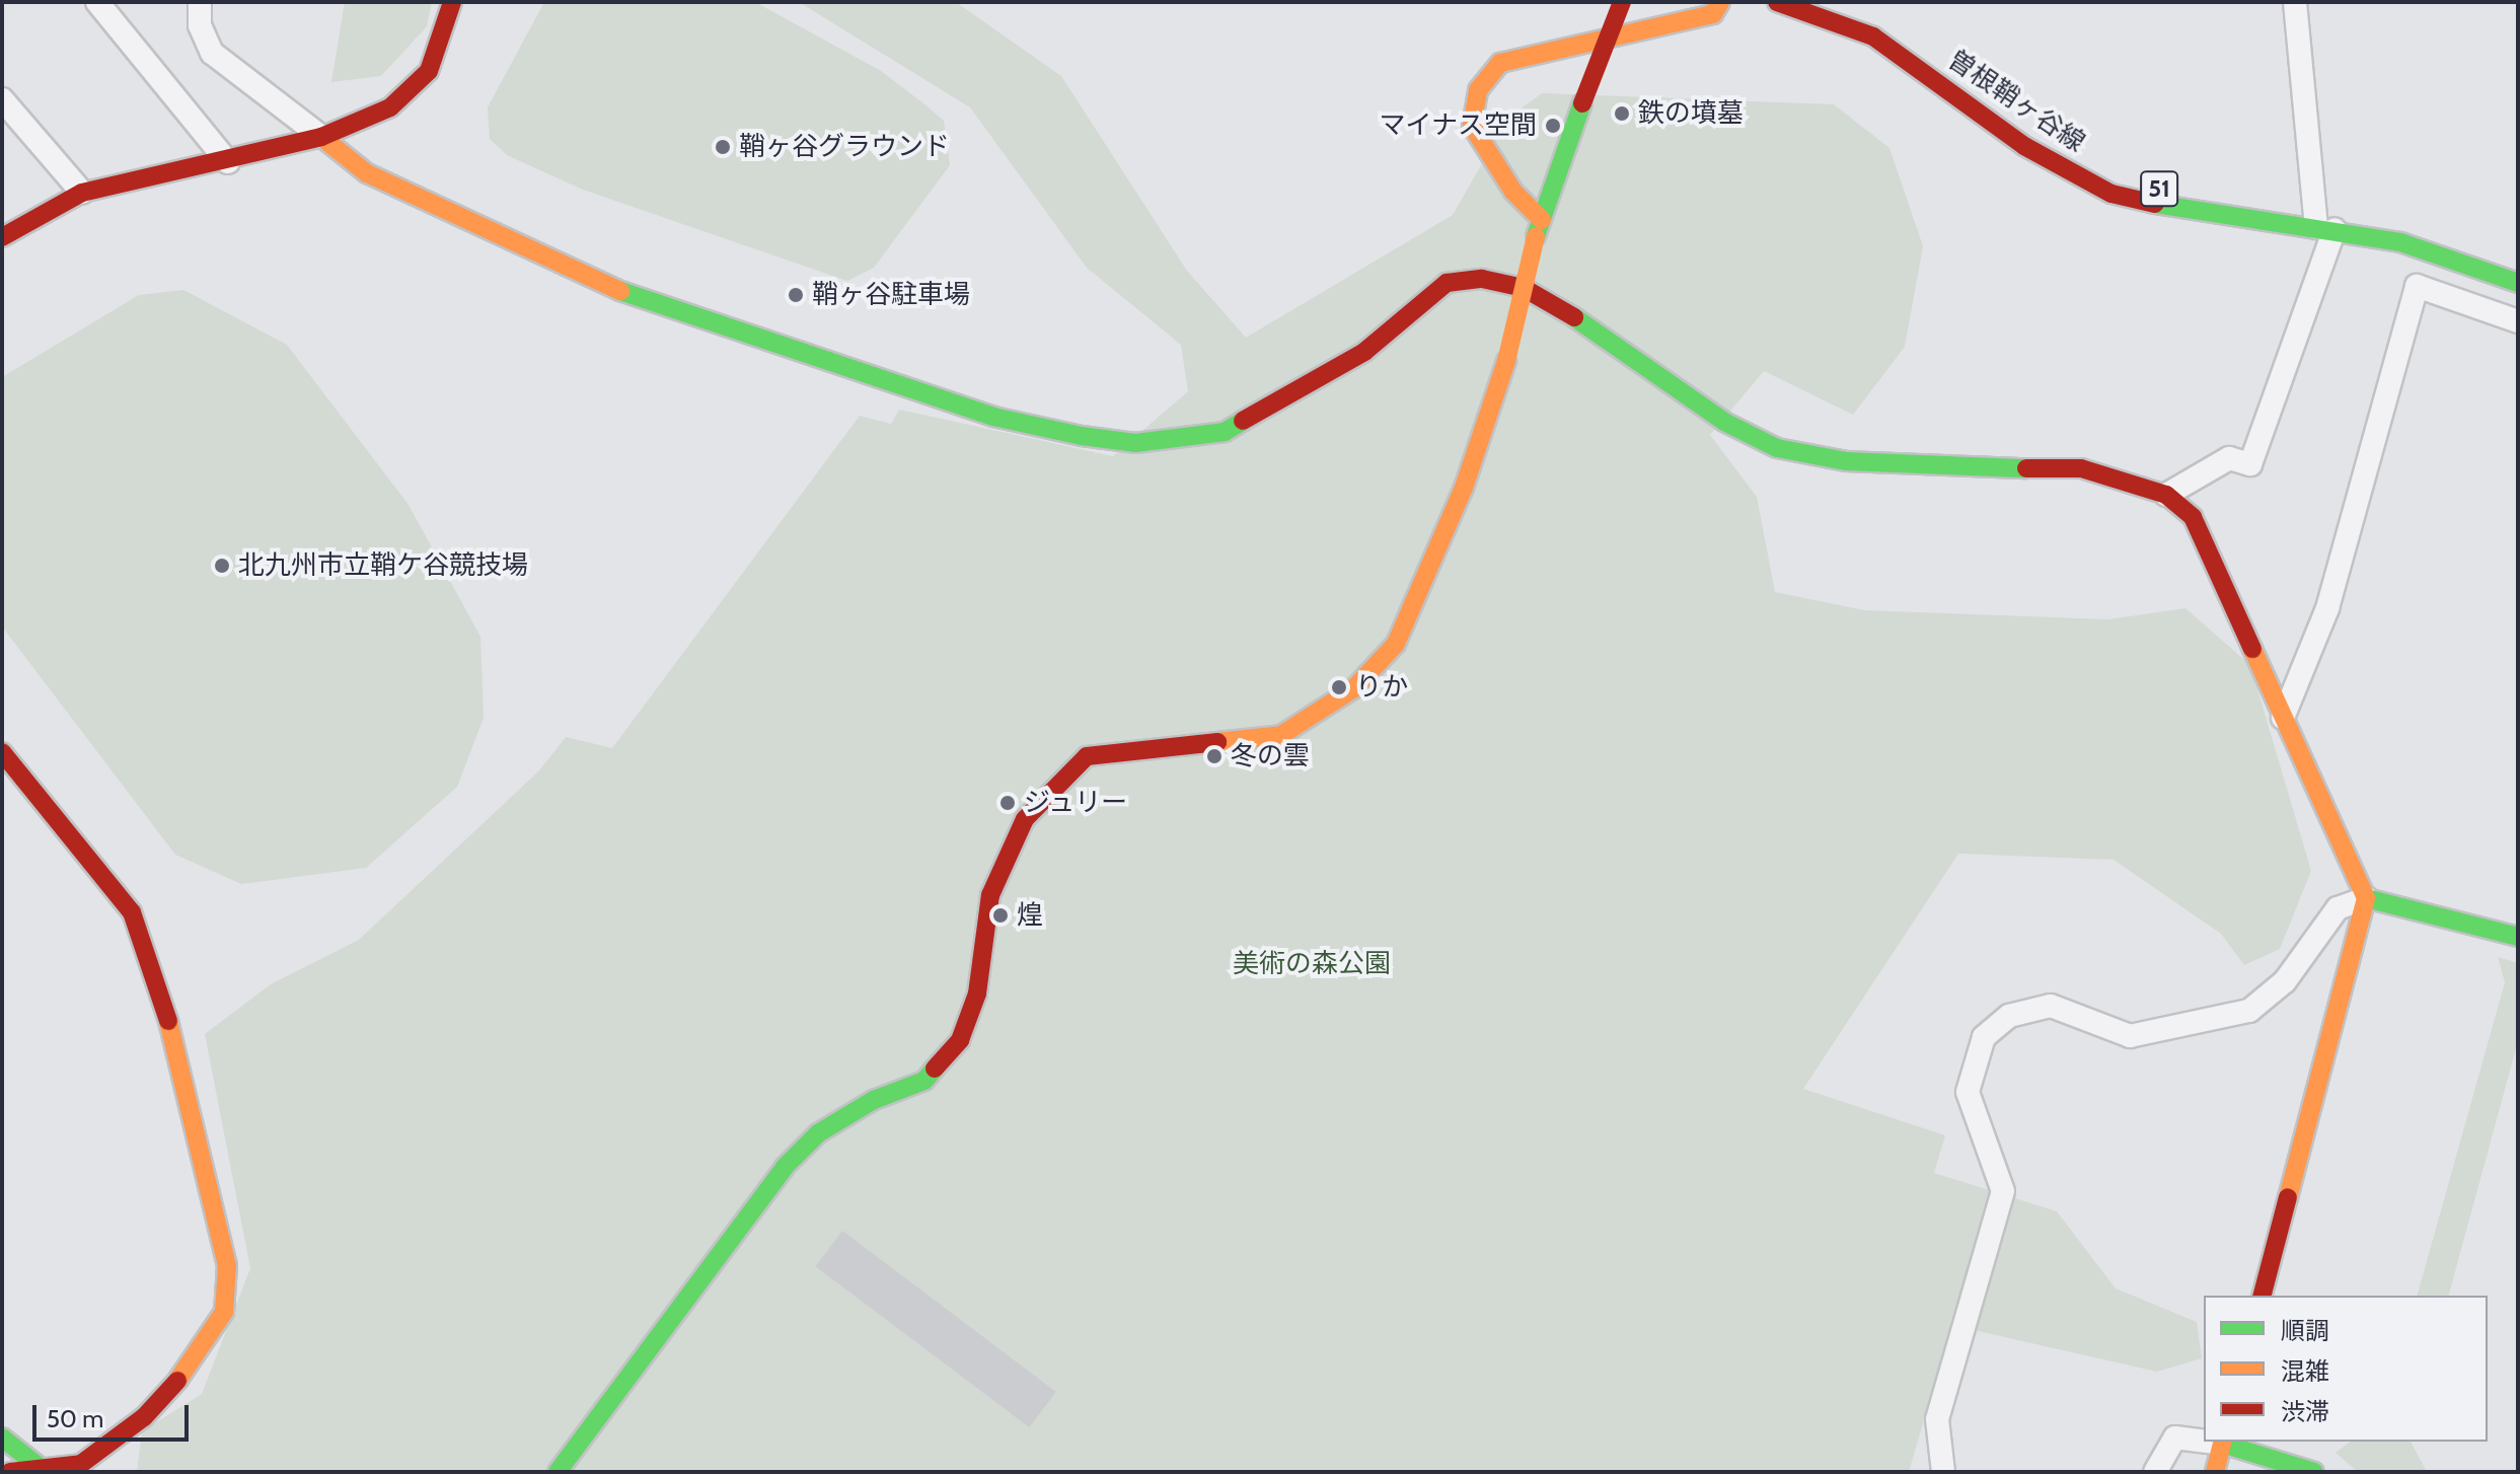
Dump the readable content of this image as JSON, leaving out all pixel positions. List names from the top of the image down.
{
  "streets": {
    "street": ["曽根鞘ヶ谷線", "51"]
  },
  "parks": ["美術の森公園"],
  "places": [
    "鉄の墳墓",
    "マイナス空間",
    "鞘ヶ谷グラウンド",
    "鞘ヶ谷駐車場",
    "北九州市立鞘ケ谷競技場",
    "りか",
    "冬の雲",
    "ジュリー",
    "煌"
  ],
  "legend": ["順調", "混雑", "渋滞"],
  "scale_bar": "50 m"
}
